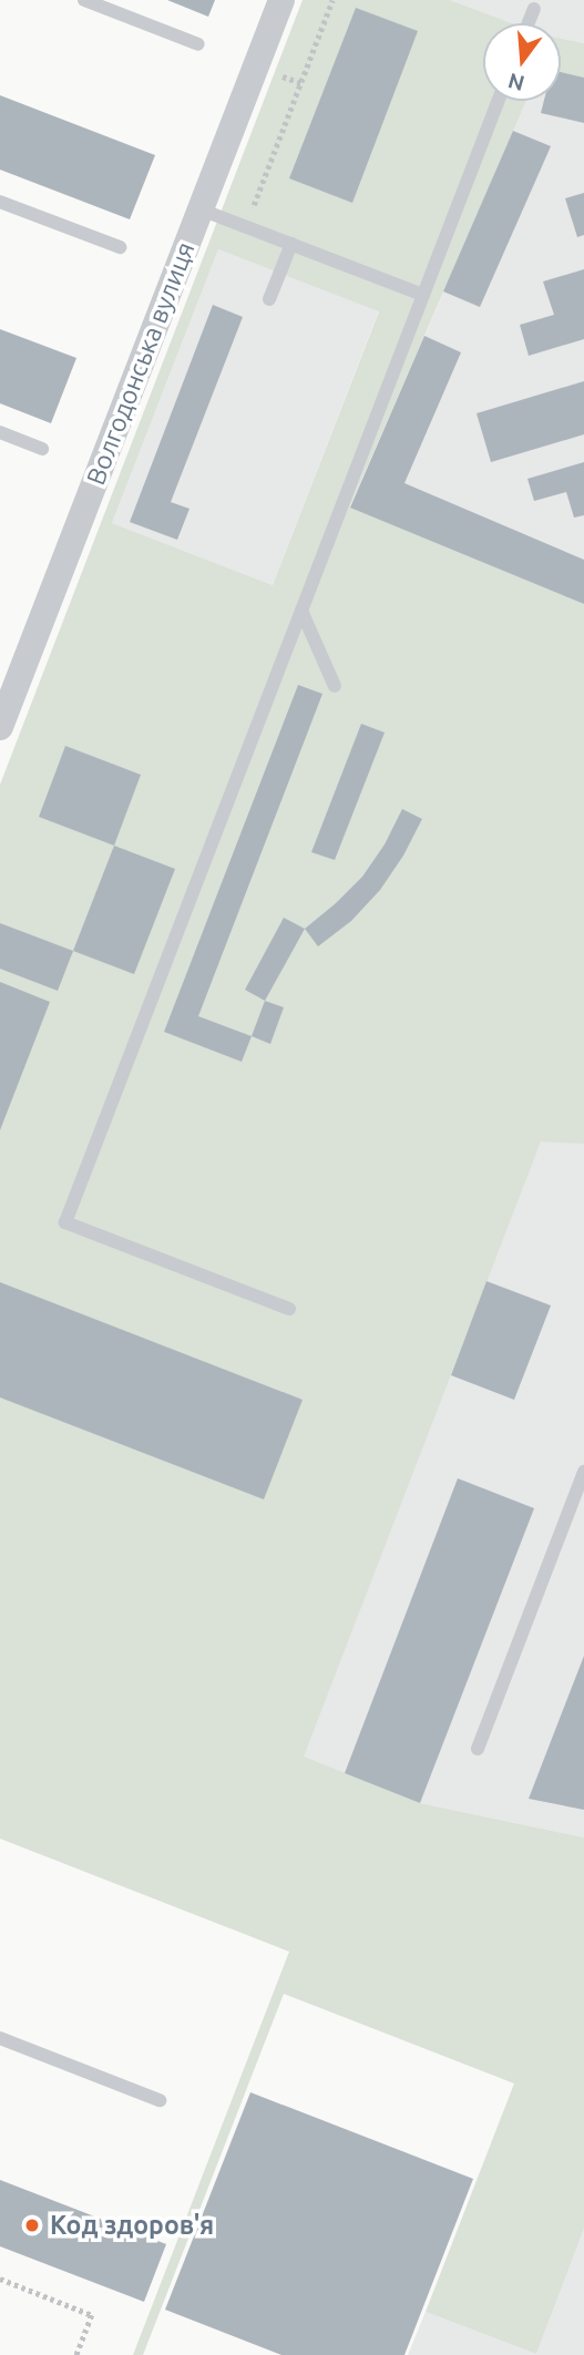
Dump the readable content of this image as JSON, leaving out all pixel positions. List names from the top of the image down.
{
  "streets": {
    "street": ["Волгодонська вулиця"]
  },
  "places": ["Код здоров'я"],
  "north": "bottom"
}
